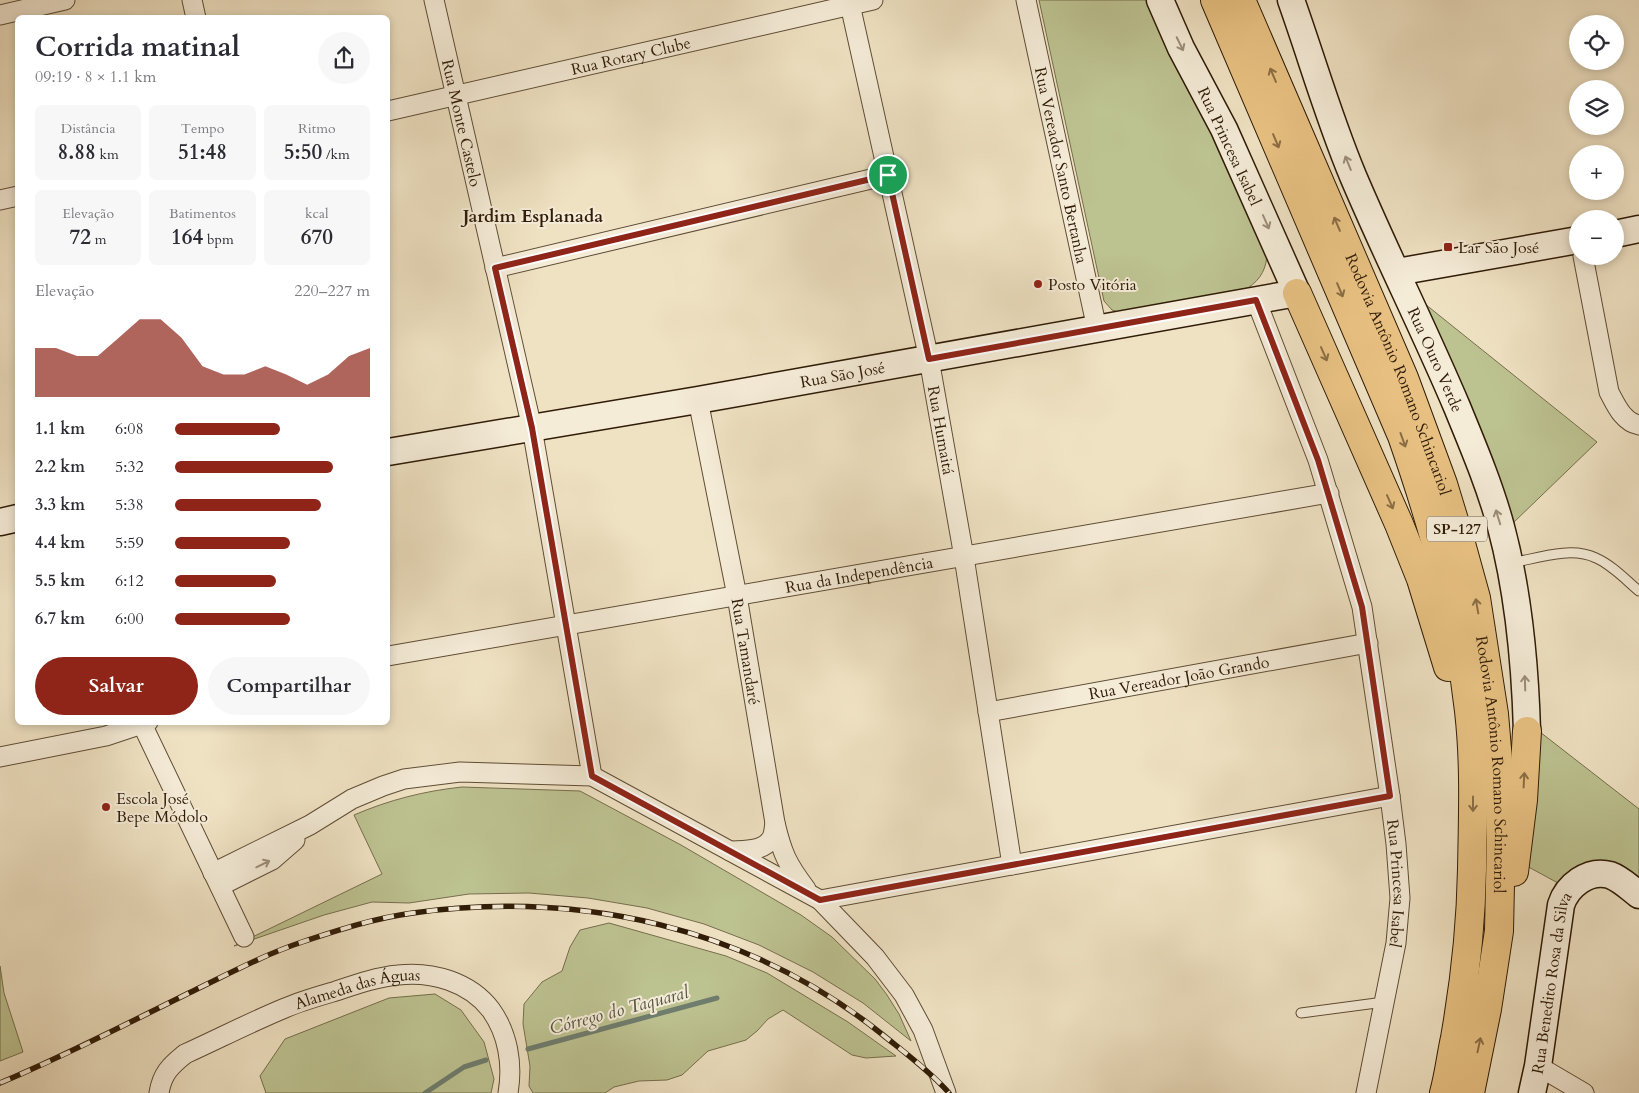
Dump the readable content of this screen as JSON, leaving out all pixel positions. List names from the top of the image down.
{
  "streets": {
    "highway": ["Rodovia Antônio Romano Schincariol", "SP-127"],
    "street": [
      "Rua Rotary Clube",
      "Rua Monte Castelo",
      "Rua Princesa Isabel",
      "Rua Vereador Santo Bertanha",
      "Rua Ouro Verde",
      "Rua São José",
      "Rua Humaitá",
      "Rua da Independência",
      "Rua Tamandaré",
      "Rua Vereador João Grando",
      "Rua Benedito Rosa da Silva",
      "Alameda das Águas"
    ]
  },
  "crossings": [
    ["Rua Rotary Clube", "Rua Monte Castelo"],
    ["Rua Rotary Clube", "Rua Humaitá"],
    ["Rua Monte Castelo", "Rua São José"],
    ["Rua Monte Castelo", "Rua da Independência"],
    ["Rua Princesa Isabel", "Rua São José"],
    ["Rua Princesa Isabel", "Rua da Independência"],
    ["Rua Princesa Isabel", "Rua Vereador João Grando"],
    ["Rua Vereador Santo Bertanha", "Rua São José"],
    ["Rua São José", "Rua Humaitá"],
    ["Rua São José", "Rua Tamandaré"],
    ["Rua Humaitá", "Rua da Independência"],
    ["Rua Humaitá", "Rua Vereador João Grando"],
    ["Rua da Independência", "Rua Tamandaré"]
  ],
  "one_way": ["Rua Ouro Verde"],
  "districts": ["Jardim Esplanada"],
  "water": ["Córrego do Taquaral"],
  "places": {
    "transit": ["Lar São José"],
    "other": ["Posto Vitória", "Escola José Bepe Módolo"]
  },
  "page": {
    "map_buttons": ["+", "−"],
    "heading": ["Corrida matinal", "09:19 · 8 × 1.1 km"],
    "stats": [
      ["Distância", "8.88 km"],
      ["Tempo", "51:48"],
      ["Ritmo", "5:50 /km"],
      ["Elevação", "72 m"],
      ["Batimentos", "164 bpm"],
      ["kcal", "670"]
    ],
    "chart": ["Elevação", "220–227 m"],
    "list": [
      {
        "name": "1.1 km",
        "note": "6:08"
      },
      {
        "name": "2.2 km",
        "note": "5:32"
      },
      {
        "name": "3.3 km",
        "note": "5:38"
      },
      {
        "name": "4.4 km",
        "note": "5:59"
      },
      {
        "name": "5.5 km",
        "note": "6:12"
      },
      {
        "name": "6.7 km",
        "note": "6:00"
      }
    ],
    "buttons": ["Salvar", "Compartilhar"]
  }
}
